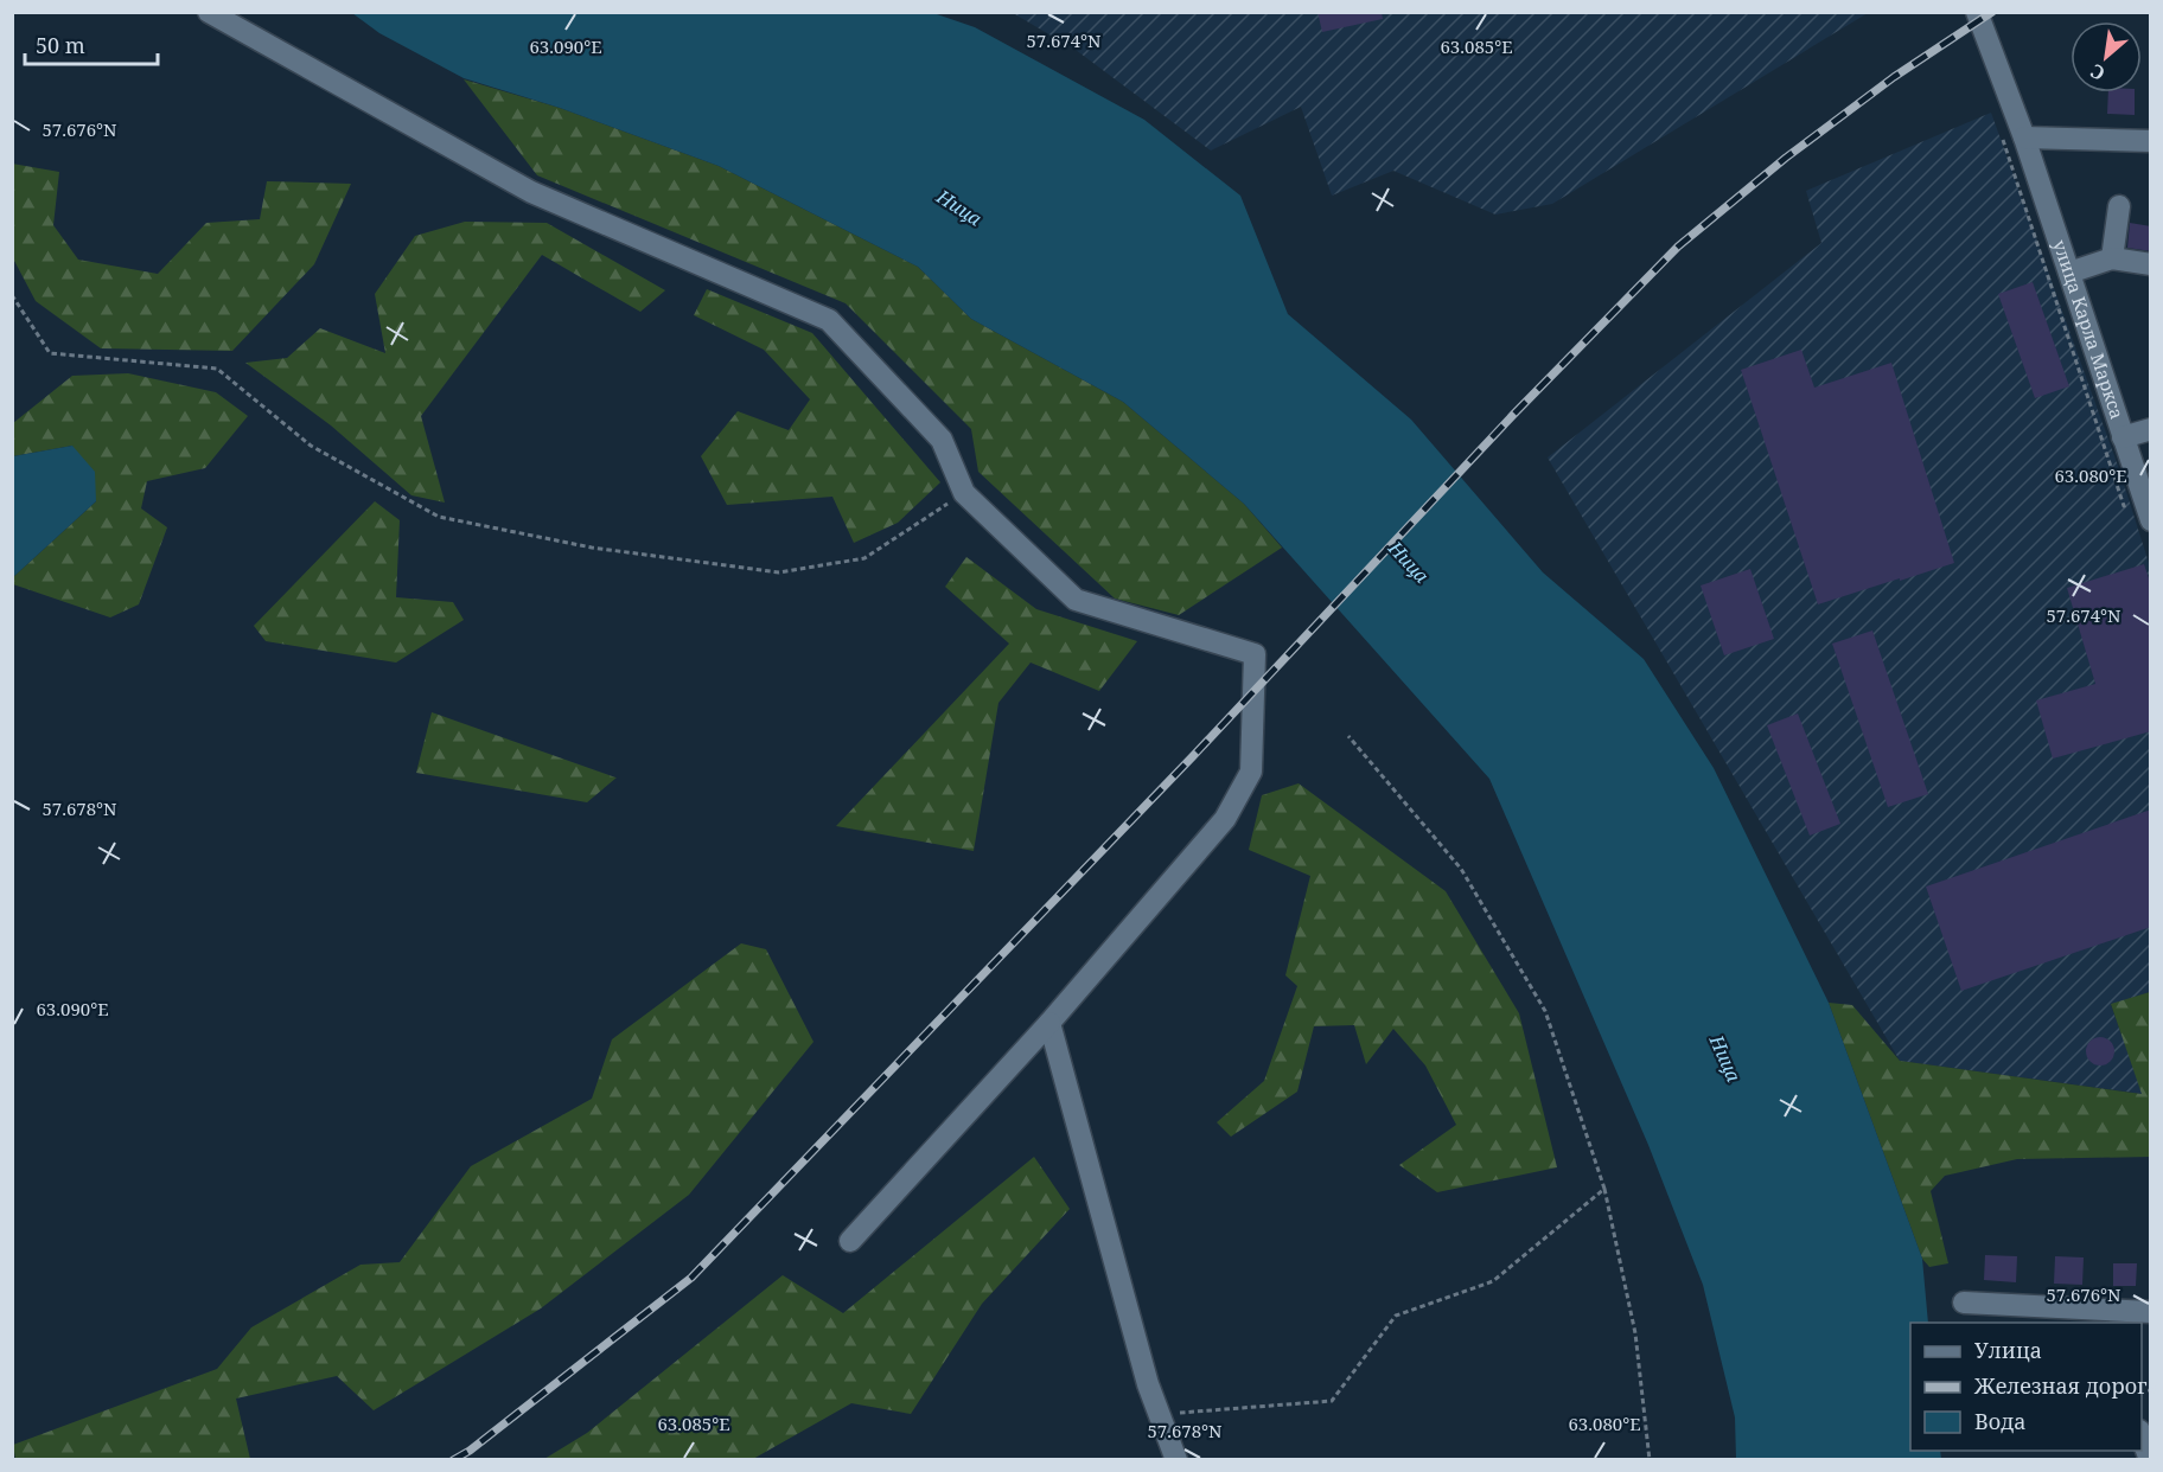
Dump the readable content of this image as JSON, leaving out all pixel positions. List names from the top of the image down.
{
  "streets": {
    "street": ["улица Карла Маркса"]
  },
  "water": ["Ница"],
  "legend": ["Улица", "Железная дорога", "Вода"],
  "scale_bar": "50 m",
  "north": "bottom left",
  "coordinates": [
    "57.674°N",
    "63.090°E",
    "63.085°E",
    "57.676°N",
    "63.080°E",
    "57.678°N"
  ]
}
